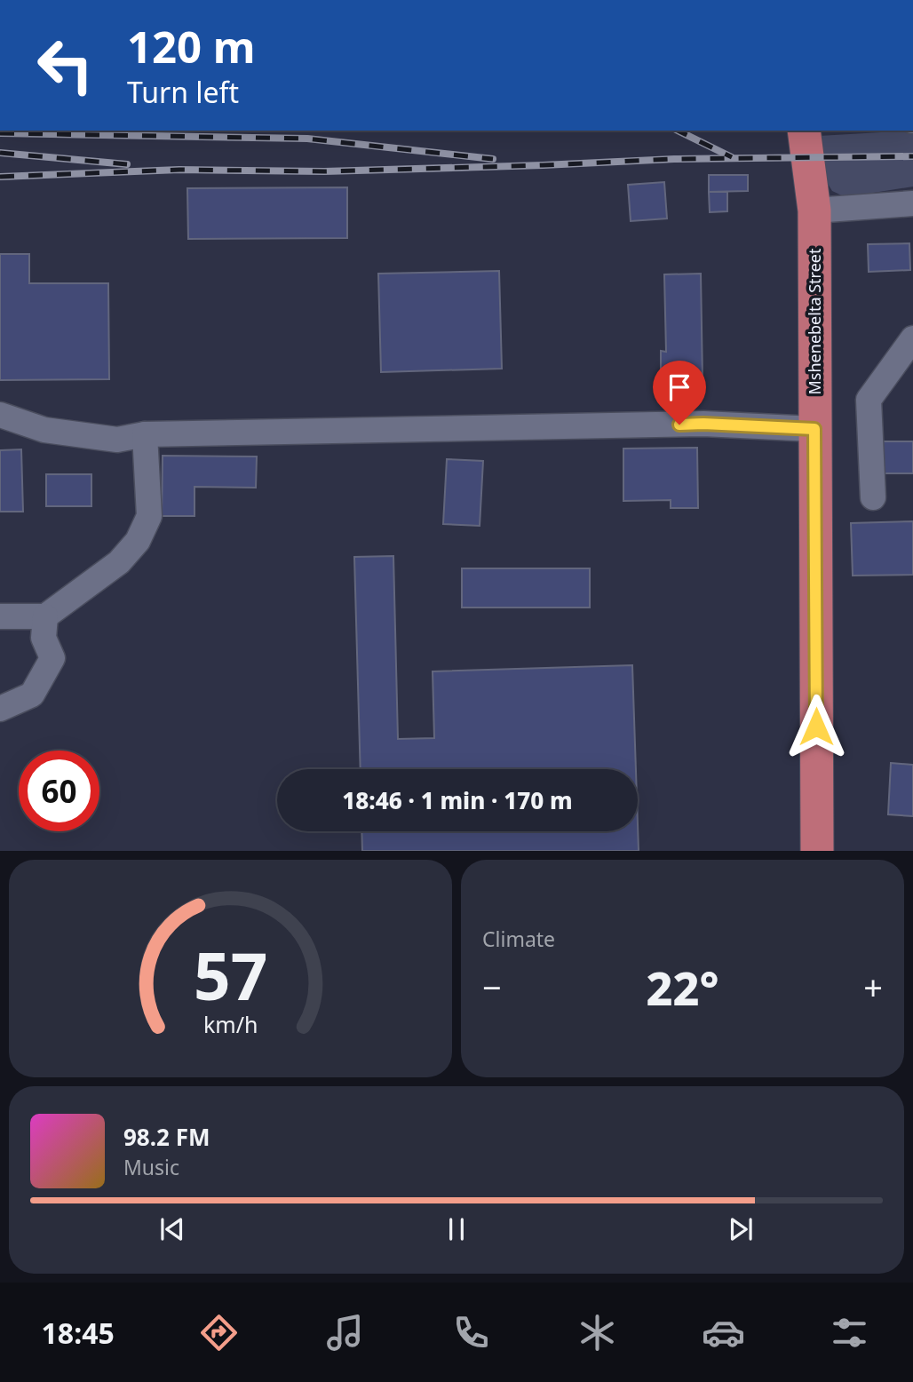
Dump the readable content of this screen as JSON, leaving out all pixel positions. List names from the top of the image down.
{
  "streets": {
    "main road": ["Mshenebelta Street"]
  },
  "page": {
    "turn": ["120 m", "Turn left"],
    "limit": "60",
    "trip": "18:46 · 1 min · 170 m",
    "tile": "Climate",
    "heat": ["−", "22°", "+"],
    "song": ["98.2 FM", "Music"],
    "tabs": "18:45",
    "gauge": ["57", "km/h"]
  }
}
